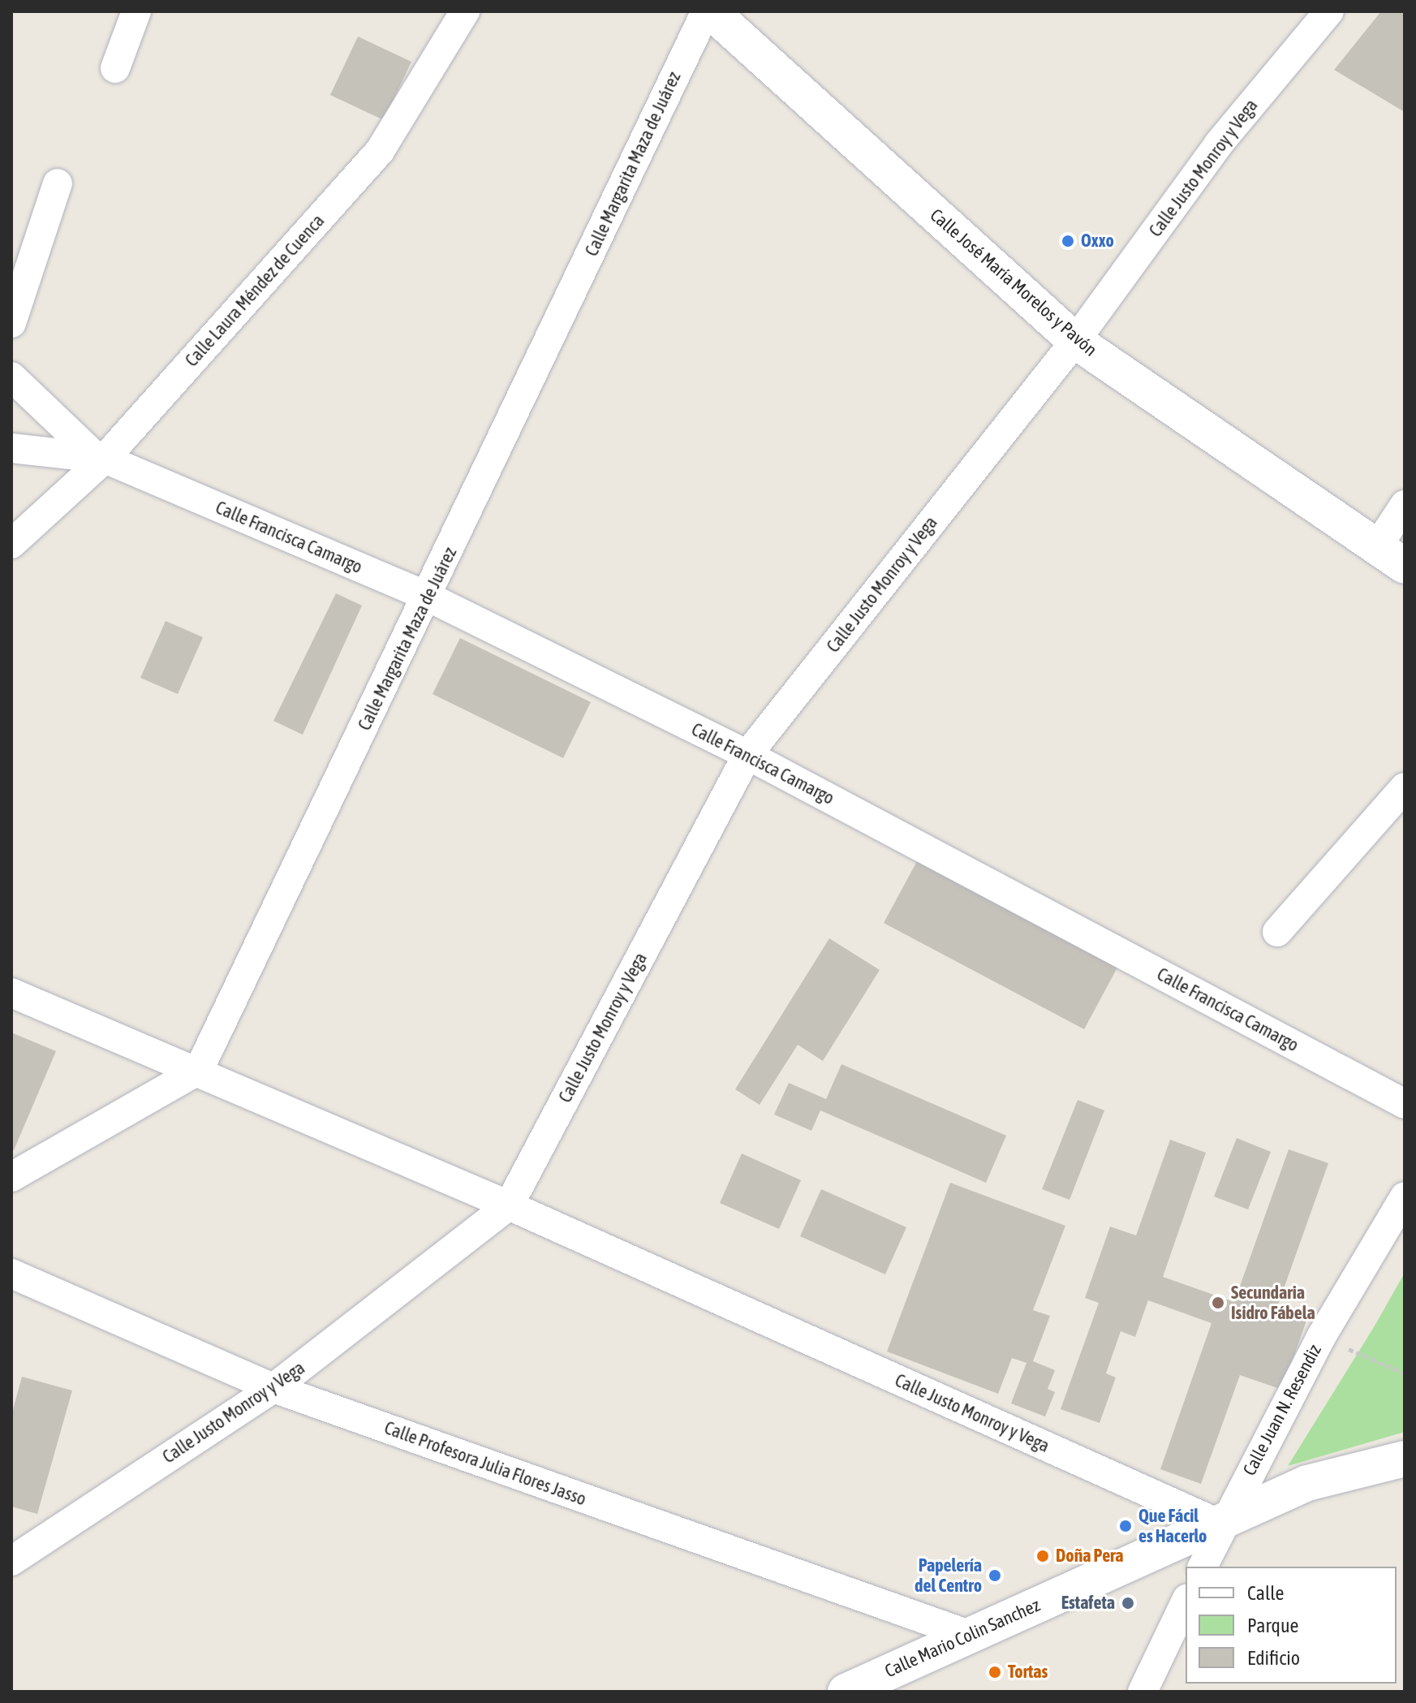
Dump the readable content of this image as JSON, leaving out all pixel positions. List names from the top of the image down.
{
  "streets": {
    "street": [
      "Calle Margarita Maza de Juárez",
      "Calle Justo Monroy y Vega",
      "Calle José María Morelos y Pavón",
      "Calle Laura Méndez de Cuenca",
      "Calle Francisca Camargo",
      "Calle Juan N. Resendiz",
      "Calle Profesora Julia Flores Jasso",
      "Calle Mario Colin Sanchez"
    ]
  },
  "crossings": [
    ["Calle Margarita Maza de Juárez", "Calle Justo Monroy y Vega"],
    ["Calle Margarita Maza de Juárez", "Calle Francisca Camargo"],
    ["Calle Justo Monroy y Vega", "Calle José María Morelos y Pavón"],
    ["Calle Justo Monroy y Vega", "Calle Francisca Camargo"],
    ["Calle Justo Monroy y Vega", "Calle Juan N. Resendiz"],
    ["Calle Justo Monroy y Vega", "Calle Profesora Julia Flores Jasso"],
    ["Calle Justo Monroy y Vega", "Calle Mario Colin Sanchez"],
    ["Calle Laura Méndez de Cuenca", "Calle Francisca Camargo"],
    ["Calle Juan N. Resendiz", "Calle Mario Colin Sanchez"],
    ["Calle Profesora Julia Flores Jasso", "Calle Mario Colin Sanchez"]
  ],
  "places": [
    "Oxxo",
    "Secundaria Isidro Fábela",
    "Que Fácil es Hacerlo",
    "Doña Pera",
    "Papelería del Centro",
    "Estafeta",
    "Tortas"
  ],
  "legend": ["Calle", "Parque", "Edificio"]
}
